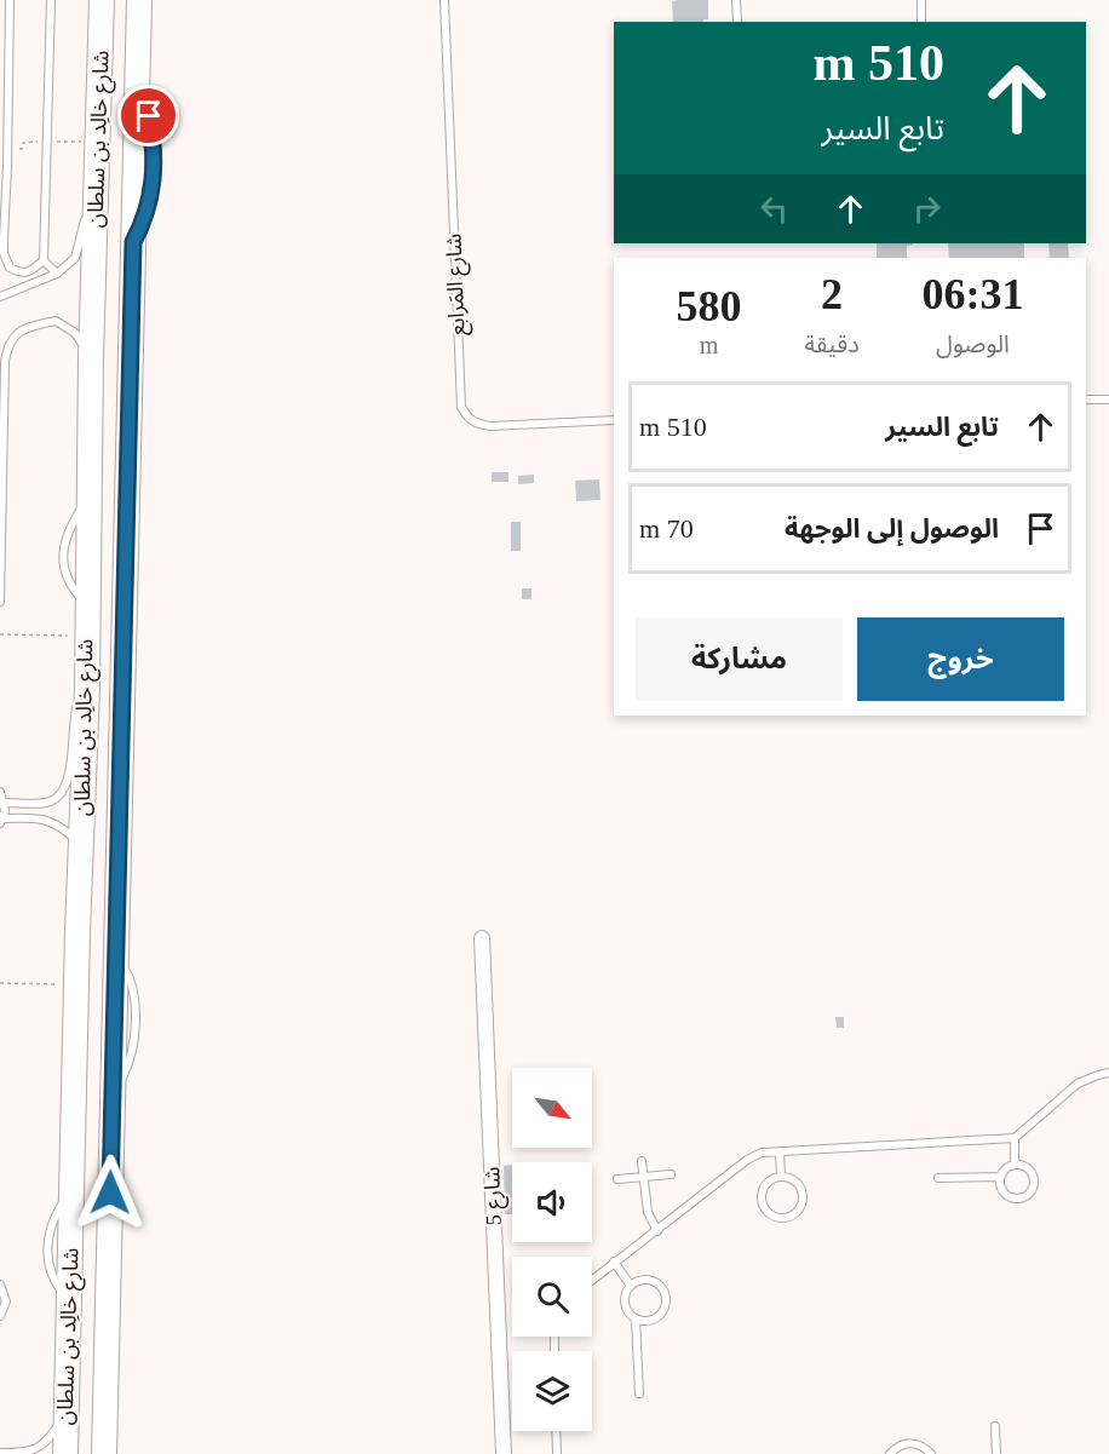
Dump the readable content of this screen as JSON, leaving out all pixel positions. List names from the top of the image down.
{
  "streets": {
    "main road": ["شارع خالِد بن سلطان"],
    "street": ["شارع 5"],
    "lane": ["شارع المَرابع"]
  },
  "north": "bottom right",
  "page": {
    "turn": ["510 m", "تابع السير"],
    "eta": [
      "06:31",
      "الوصول",
      "2",
      "دقيقة",
      "580",
      "m"
    ],
    "list": [
      {
        "name": "تابع السير",
        "value": "510 m"
      },
      {
        "name": "الوصول إلى الوجهة",
        "value": "70 m"
      }
    ],
    "buttons": ["خروج", "مشاركة"]
  }
}
